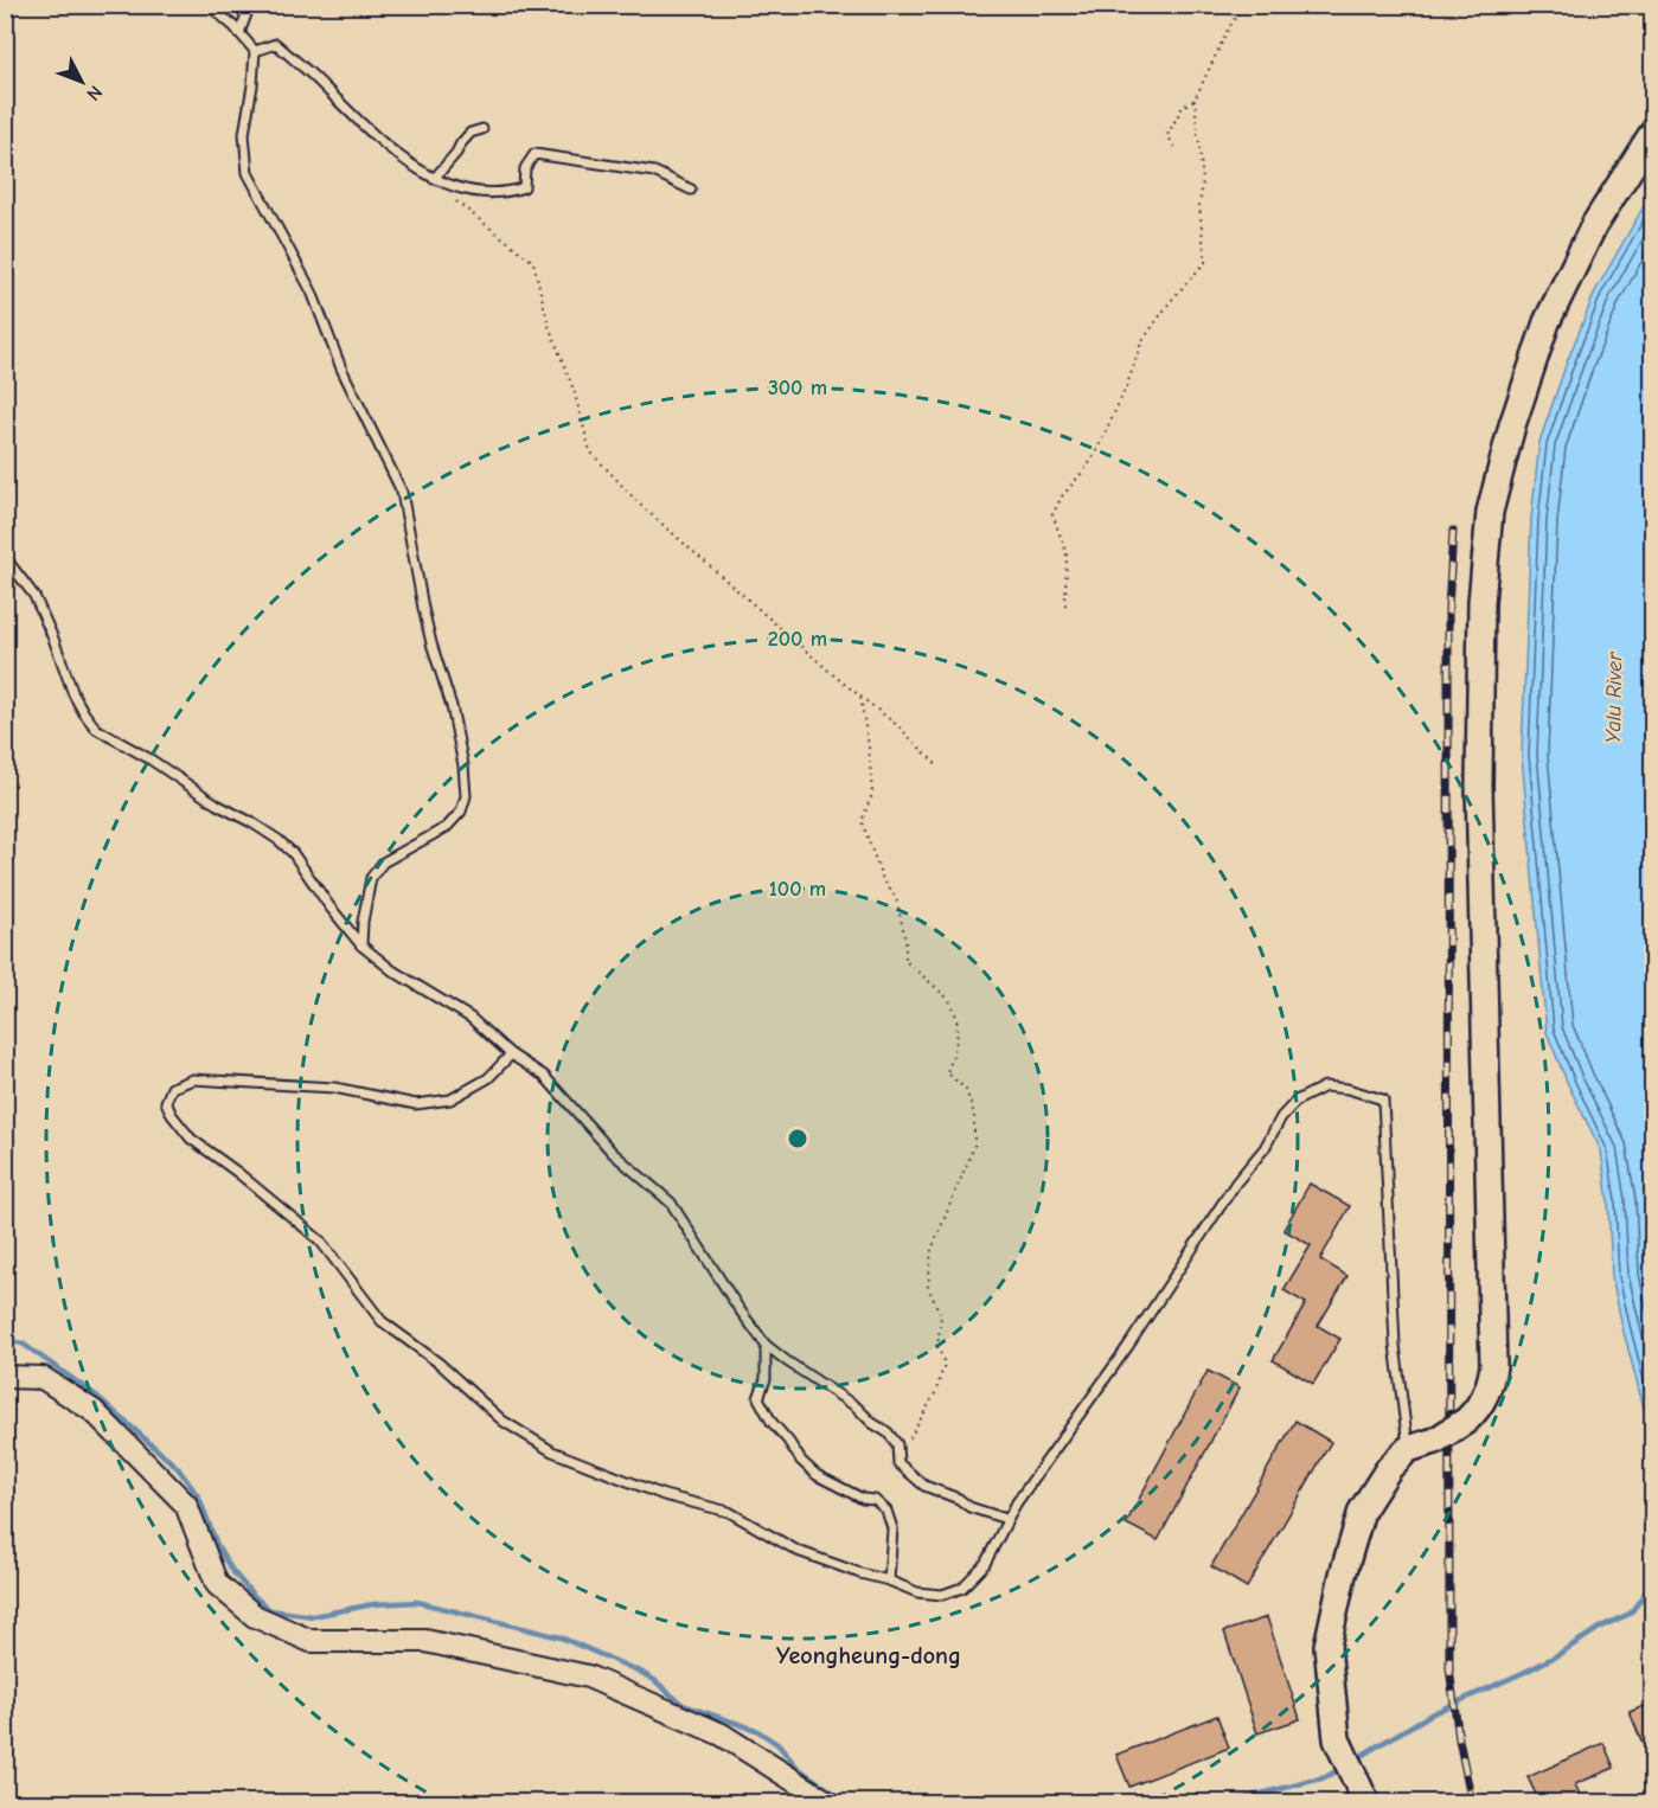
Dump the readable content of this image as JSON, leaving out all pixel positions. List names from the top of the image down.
{
  "districts": ["Yeongheung-dong"],
  "water": ["Yalu River"],
  "north": "bottom right",
  "rings": ["300 m", "200 m", "100 m"]
}
